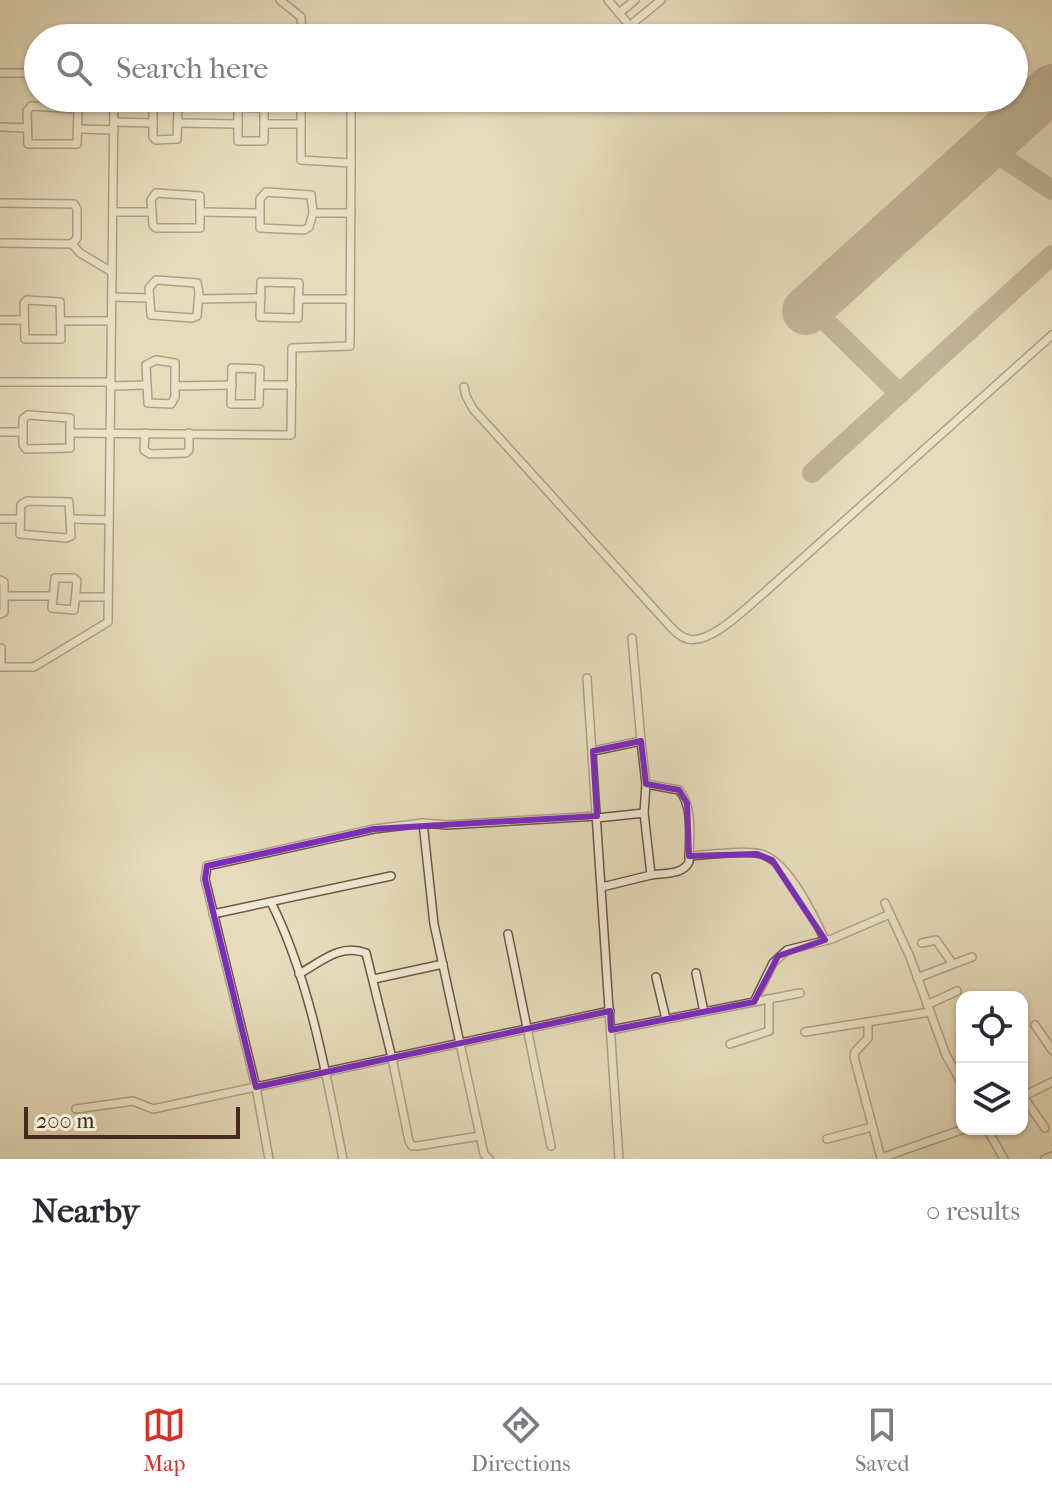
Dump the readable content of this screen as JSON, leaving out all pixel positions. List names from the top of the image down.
{
  "scale_bar": "200 m",
  "page": {
    "search": "Search here",
    "scale": "200 m",
    "heading": ["Nearby", "0 results"],
    "nav": ["Map", "Directions", "Saved"]
  }
}
